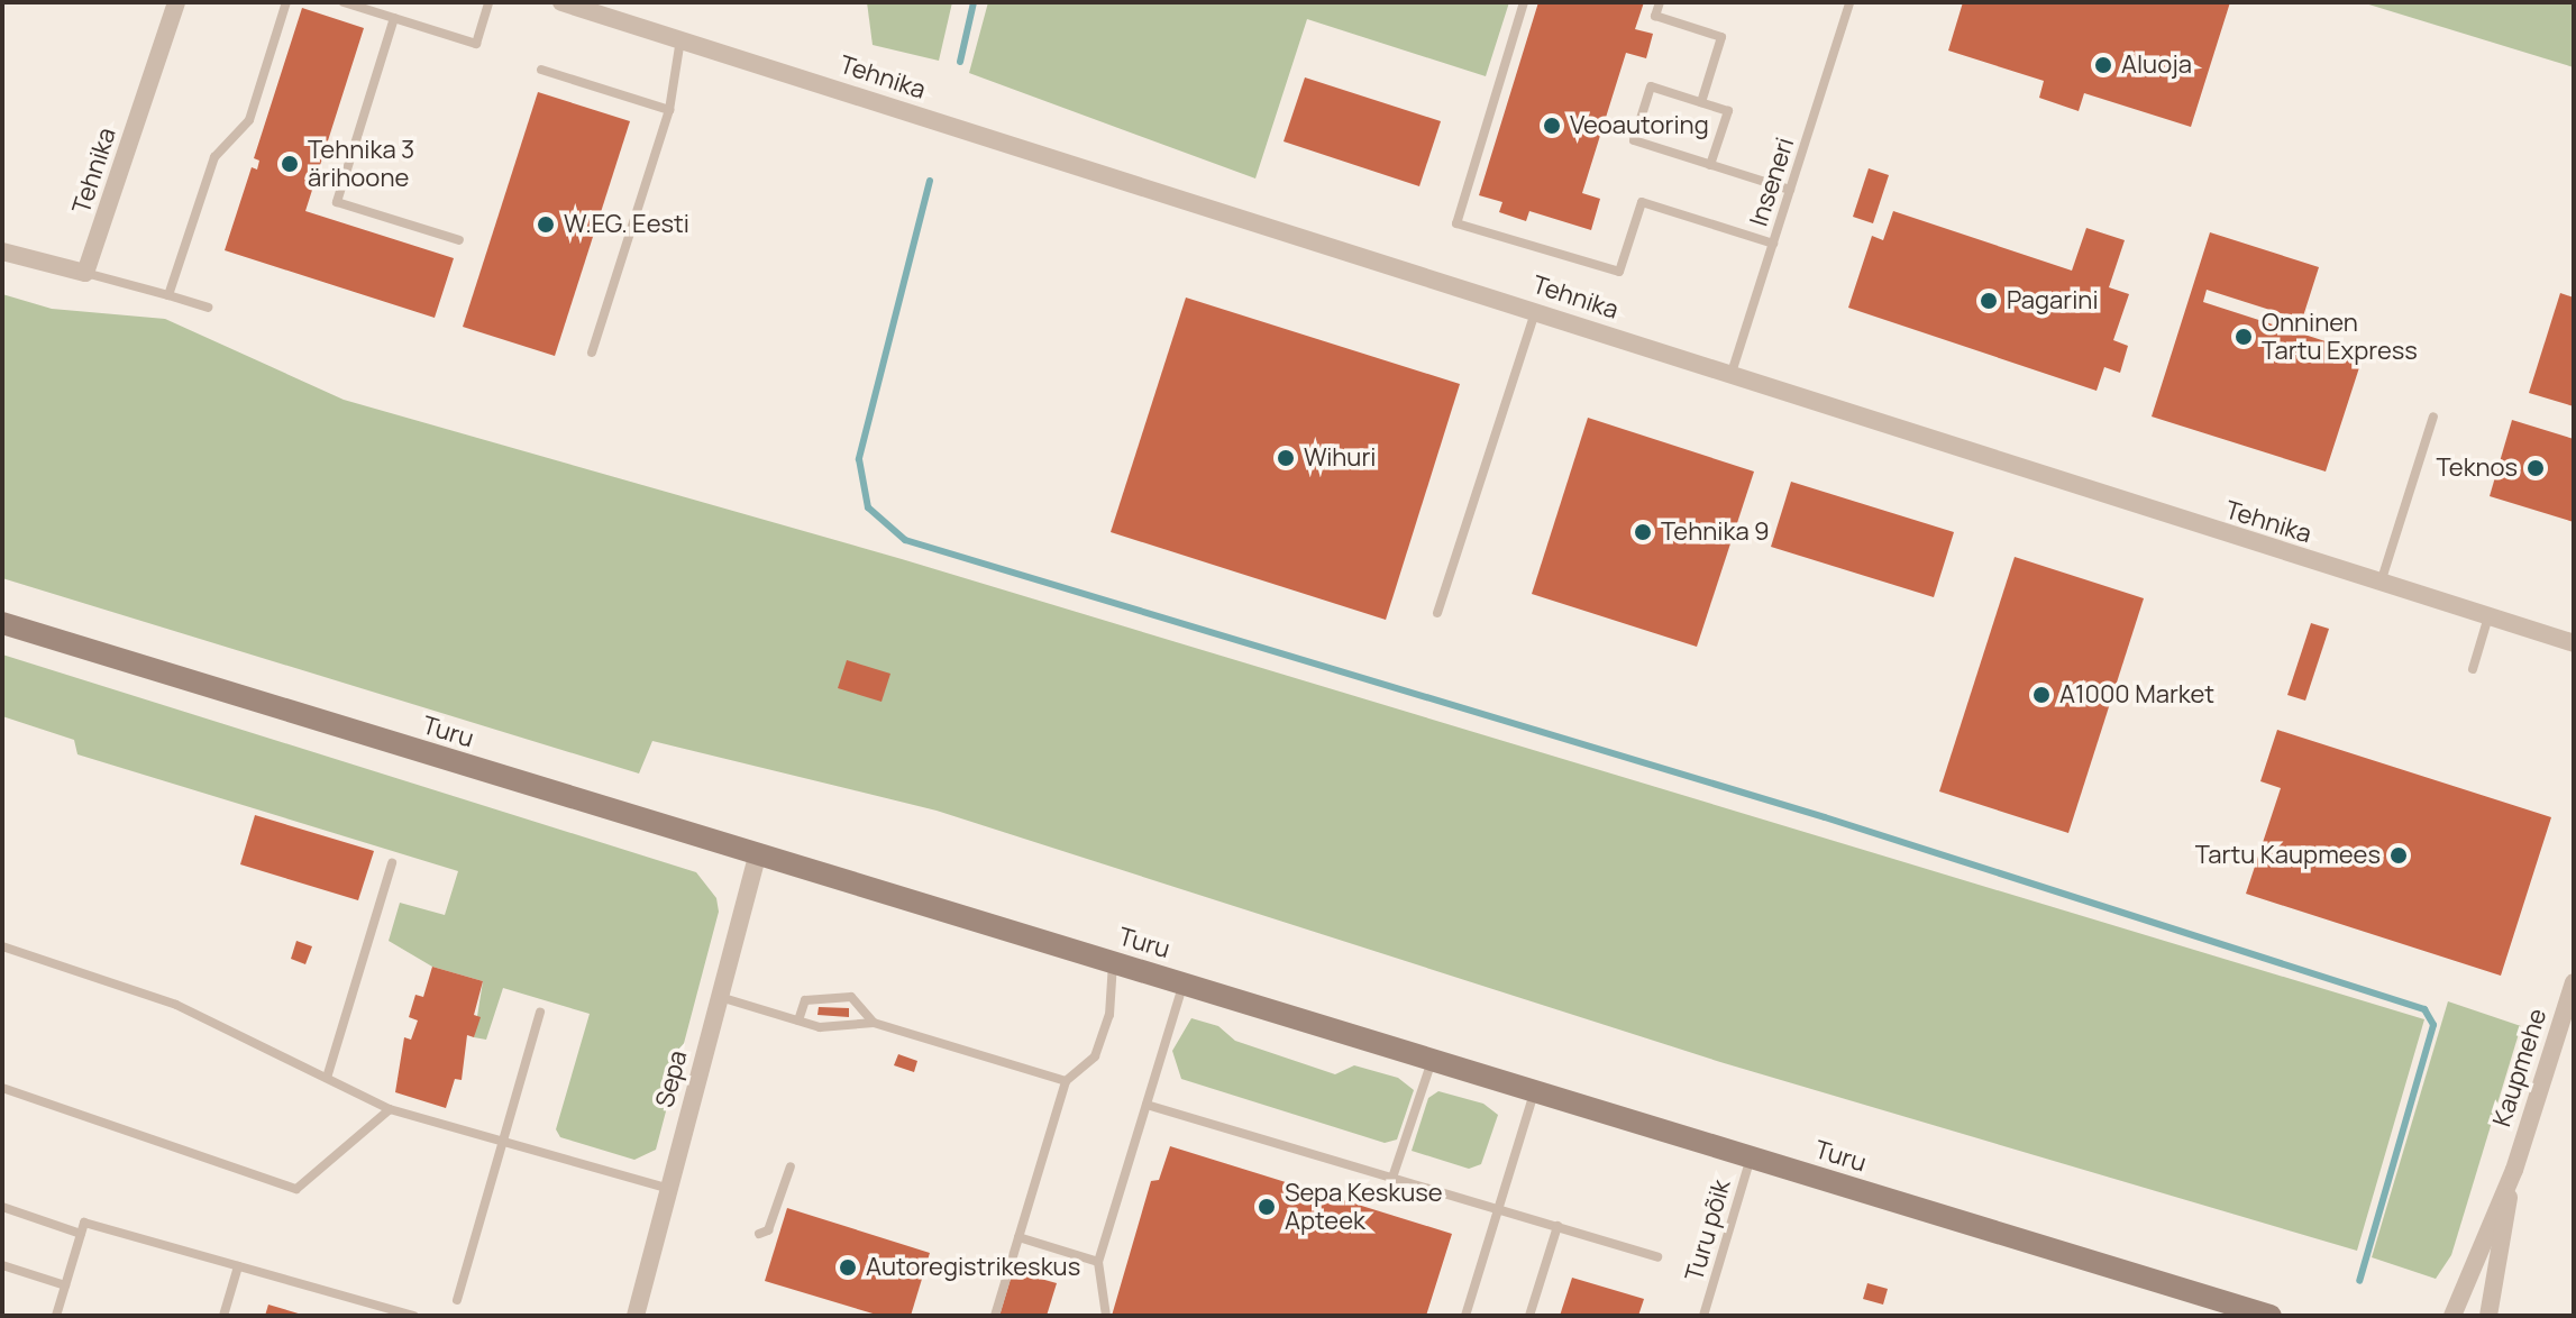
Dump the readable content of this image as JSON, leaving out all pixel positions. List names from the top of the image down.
{
  "streets": {
    "main road": ["Turu"],
    "street": ["Tehnika", "Kaupmehe", "Sepa"],
    "lane": ["Inseneri", "Turu põik"]
  },
  "crossings": [
    ["Tehnika", "Inseneri"],
    ["Turu", "Sepa"],
    ["Turu", "Turu põik"]
  ],
  "places": [
    "Aluoja",
    "Veoautoring",
    "Tehnika 3 ärihoone",
    "W.EG. Eesti",
    "Pagarini",
    "Onninen Tartu Express",
    "Wihuri",
    "Teknos",
    "Tehnika 9",
    "A1000 Market",
    "Tartu Kaupmees",
    "Sepa Keskuse Apteek",
    "Autoregistrikeskus"
  ]
}
